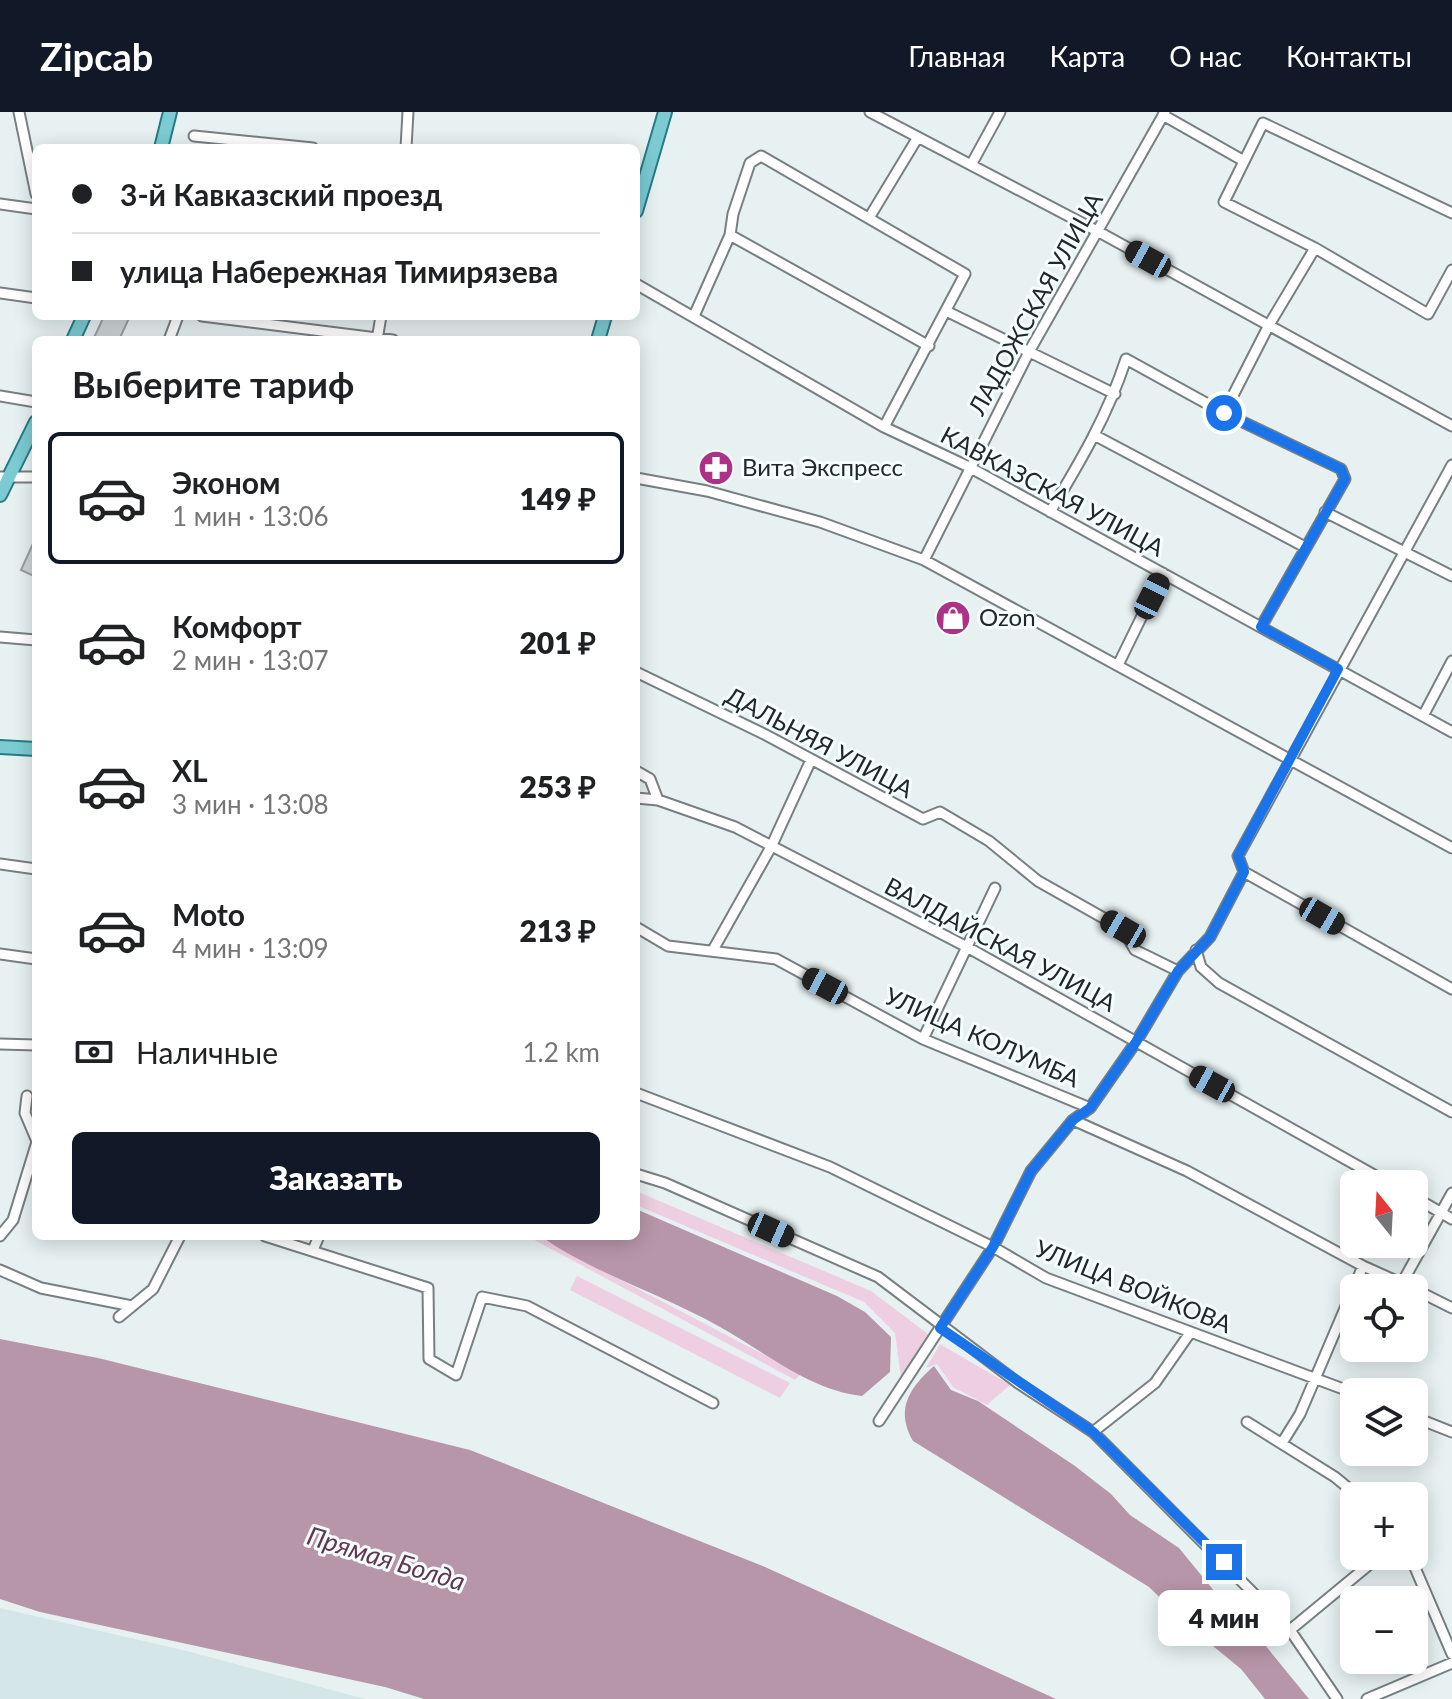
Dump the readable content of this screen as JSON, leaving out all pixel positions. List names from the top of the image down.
{
  "streets": {
    "street": [
      "ЛАДОЖСКАЯ УЛИЦА",
      "КАВКАЗСКАЯ УЛИЦА",
      "ДАЛЬНЯЯ УЛИЦА",
      "ВАЛДАЙСКАЯ УЛИЦА",
      "УЛИЦА КОЛУМБА",
      "УЛИЦА ВОЙКОВА"
    ]
  },
  "crossings": [
    ["ЛАДОЖСКАЯ УЛИЦА", "КАВКАЗСКАЯ УЛИЦА"]
  ],
  "water": ["Прямая Болда"],
  "places": {
    "pharmacy": ["Вита Экспресс"],
    "shop": ["Ozon"]
  },
  "north": "top",
  "page": {
    "header": "Zipcab",
    "nav": [
      "Главная",
      "Карта",
      "О нас",
      "Контакты"
    ],
    "banner": ["3-й Кавказский проезд", "улица Набережная Тимирязева"],
    "heading": "Выберите тариф",
    "list": [
      {
        "name": "Эконом",
        "note": "1 мин · 13:06",
        "value": "149 ₽"
      },
      {
        "name": "Комфорт",
        "note": "2 мин · 13:07",
        "value": "201 ₽"
      },
      {
        "name": "XL",
        "note": "3 мин · 13:08",
        "value": "253 ₽"
      },
      {
        "name": "Moto",
        "note": "4 мин · 13:09",
        "value": "213 ₽"
      }
    ],
    "pay": ["Наличные", "1.2 km"],
    "buttons": "Заказать",
    "map_buttons": ["+", "−"],
    "bubble": "4 мин"
  }
}
